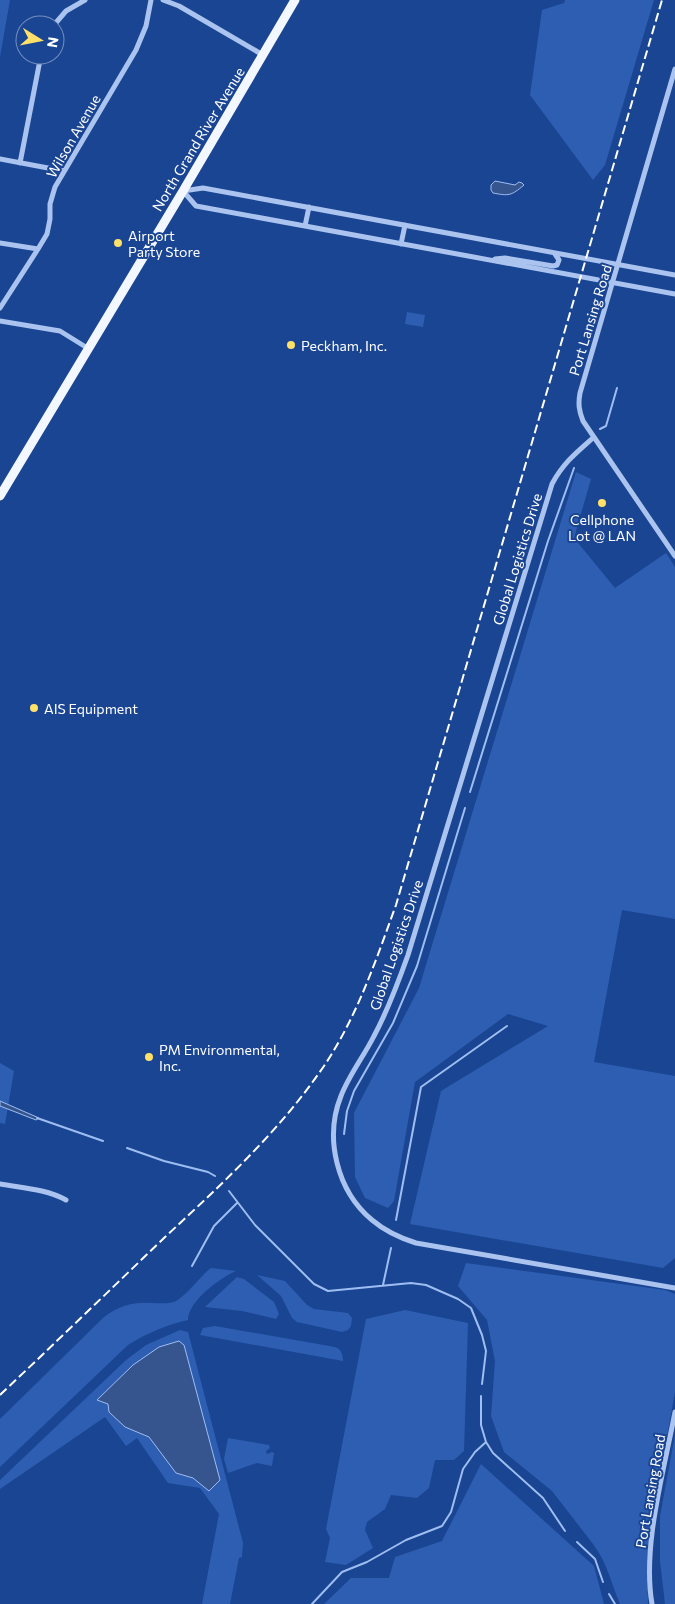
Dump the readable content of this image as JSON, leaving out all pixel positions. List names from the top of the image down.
{
  "streets": {
    "main road": ["North Grand River Avenue"],
    "street": ["Wilson Avenue", "Port Lansing Road", "Global Logistics Drive"]
  },
  "crossings": [
    ["Port Lansing Road", "Global Logistics Drive"]
  ],
  "places": [
    "Airport Party Store",
    "Peckham, Inc.",
    "Cellphone Lot @ LAN",
    "AIS Equipment",
    "PM Environmental, Inc."
  ],
  "north": "right"
}
